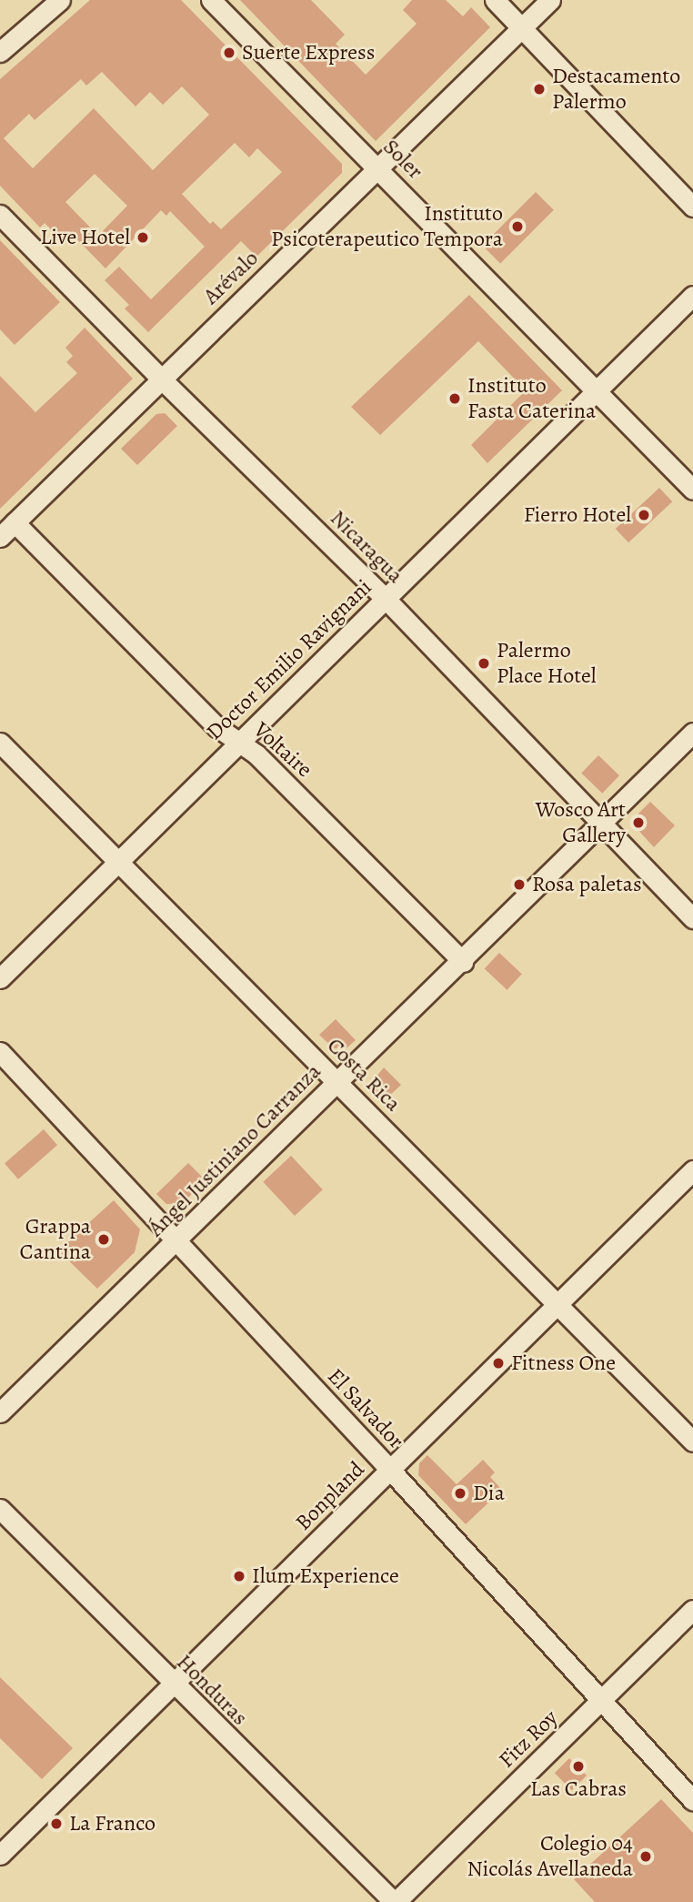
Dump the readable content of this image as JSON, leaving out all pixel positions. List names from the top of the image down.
{
  "streets": {
    "street": [
      "Soler",
      "Arévalo",
      "Nicaragua",
      "Doctor Emilio Ravignani",
      "Voltaire",
      "Costa Rica",
      "Ángel Justiniano Carranza",
      "El Salvador",
      "Bonpland",
      "Honduras",
      "Fitz Roy"
    ]
  },
  "crossings": [
    ["Soler", "Arévalo"],
    ["Soler", "Doctor Emilio Ravignani"],
    ["Arévalo", "Nicaragua"],
    ["Arévalo", "Voltaire"],
    ["Nicaragua", "Doctor Emilio Ravignani"],
    ["Nicaragua", "Ángel Justiniano Carranza"],
    ["Doctor Emilio Ravignani", "Voltaire"],
    ["Doctor Emilio Ravignani", "Costa Rica"],
    ["Voltaire", "Ángel Justiniano Carranza"],
    ["Costa Rica", "Ángel Justiniano Carranza"],
    ["Costa Rica", "Bonpland"],
    ["Ángel Justiniano Carranza", "El Salvador"],
    ["El Salvador", "Bonpland"],
    ["El Salvador", "Fitz Roy"],
    ["Bonpland", "Honduras"],
    ["Honduras", "Fitz Roy"]
  ],
  "places": [
    "Suerte Express",
    "Destacamento Palermo",
    "Instituto Psicoterapeutico Tempora",
    "Live Hotel",
    "Instituto Fasta Caterina",
    "Fierro Hotel",
    "Palermo Place Hotel",
    "Wosco Art Gallery",
    "Rosa paletas",
    "Grappa Cantina",
    "Fitness One",
    "Dia",
    "Ilum Experience",
    "Las Cabras",
    "La Franco",
    "Colegio 04 Nicolás Avellaneda"
  ]
}
